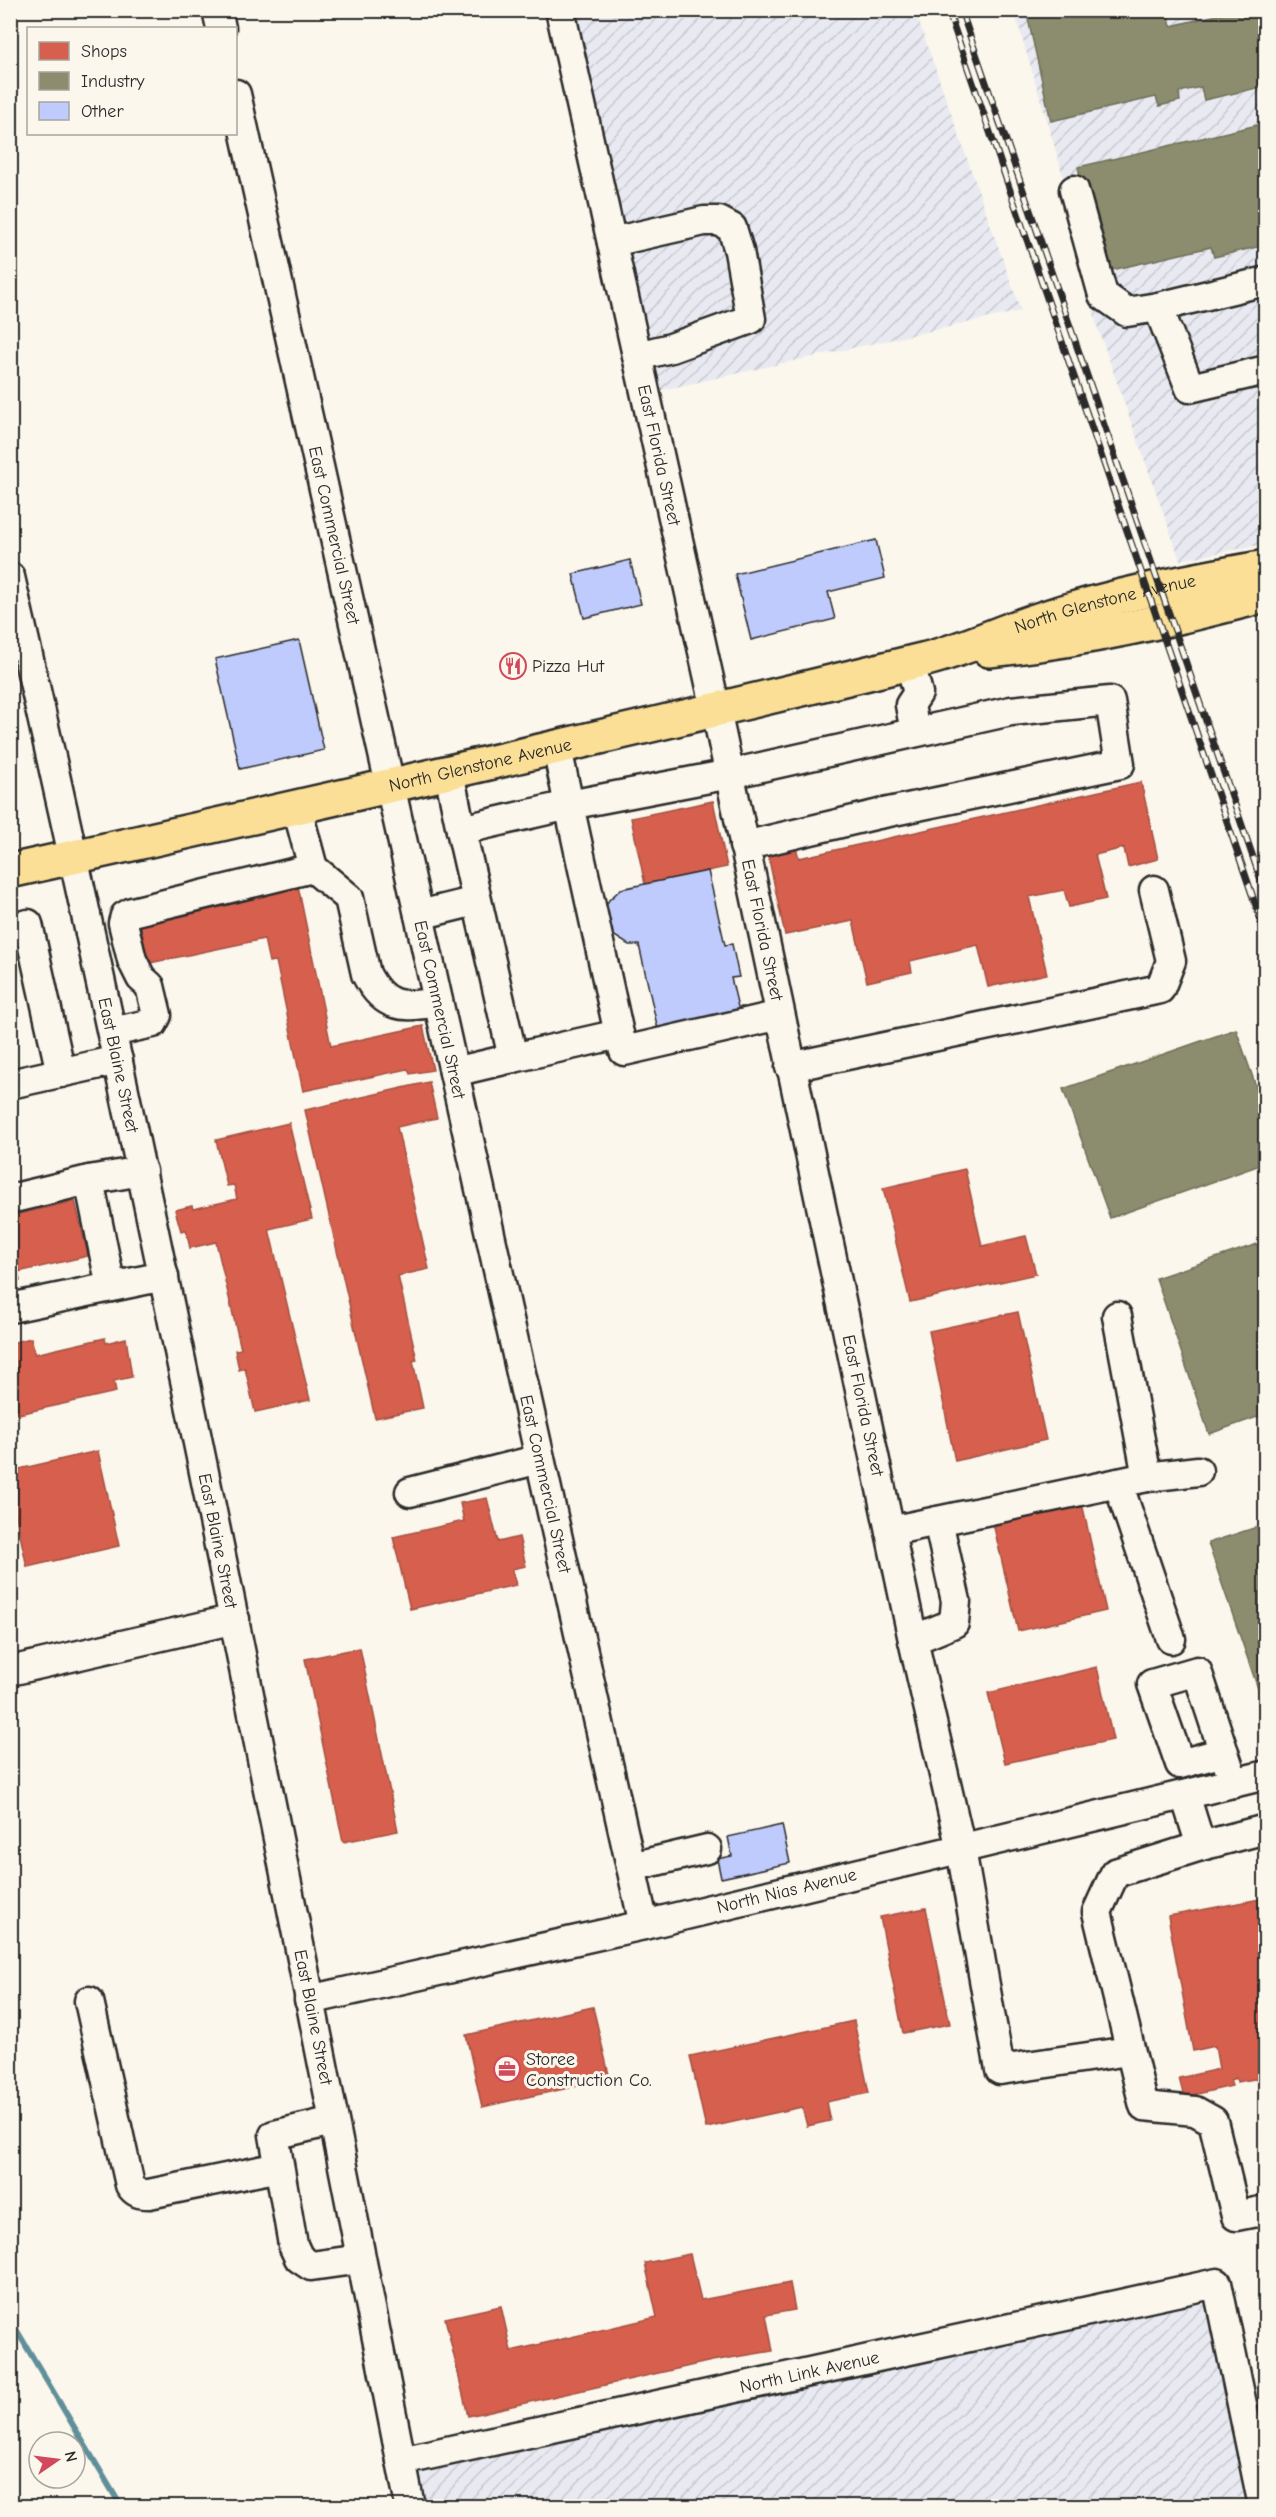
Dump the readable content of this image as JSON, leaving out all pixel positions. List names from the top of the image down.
{
  "streets": {
    "main road": ["North Glenstone Avenue"],
    "street": [
      "East Florida Street",
      "East Commercial Street",
      "East Blaine Street",
      "North Nias Avenue",
      "North Link Avenue"
    ]
  },
  "crossings": [
    ["East Florida Street", "North Glenstone Avenue"],
    ["East Florida Street", "North Nias Avenue"],
    ["East Commercial Street", "North Glenstone Avenue"],
    ["East Commercial Street", "North Nias Avenue"],
    ["North Glenstone Avenue", "East Blaine Street"],
    ["East Blaine Street", "North Nias Avenue"],
    ["East Blaine Street", "North Link Avenue"]
  ],
  "places": {
    "restaurant": ["Pizza Hut"],
    "office": ["Storee Construction Co."]
  },
  "legend": ["Shops", "Industry", "Other"],
  "north": "right"
}
